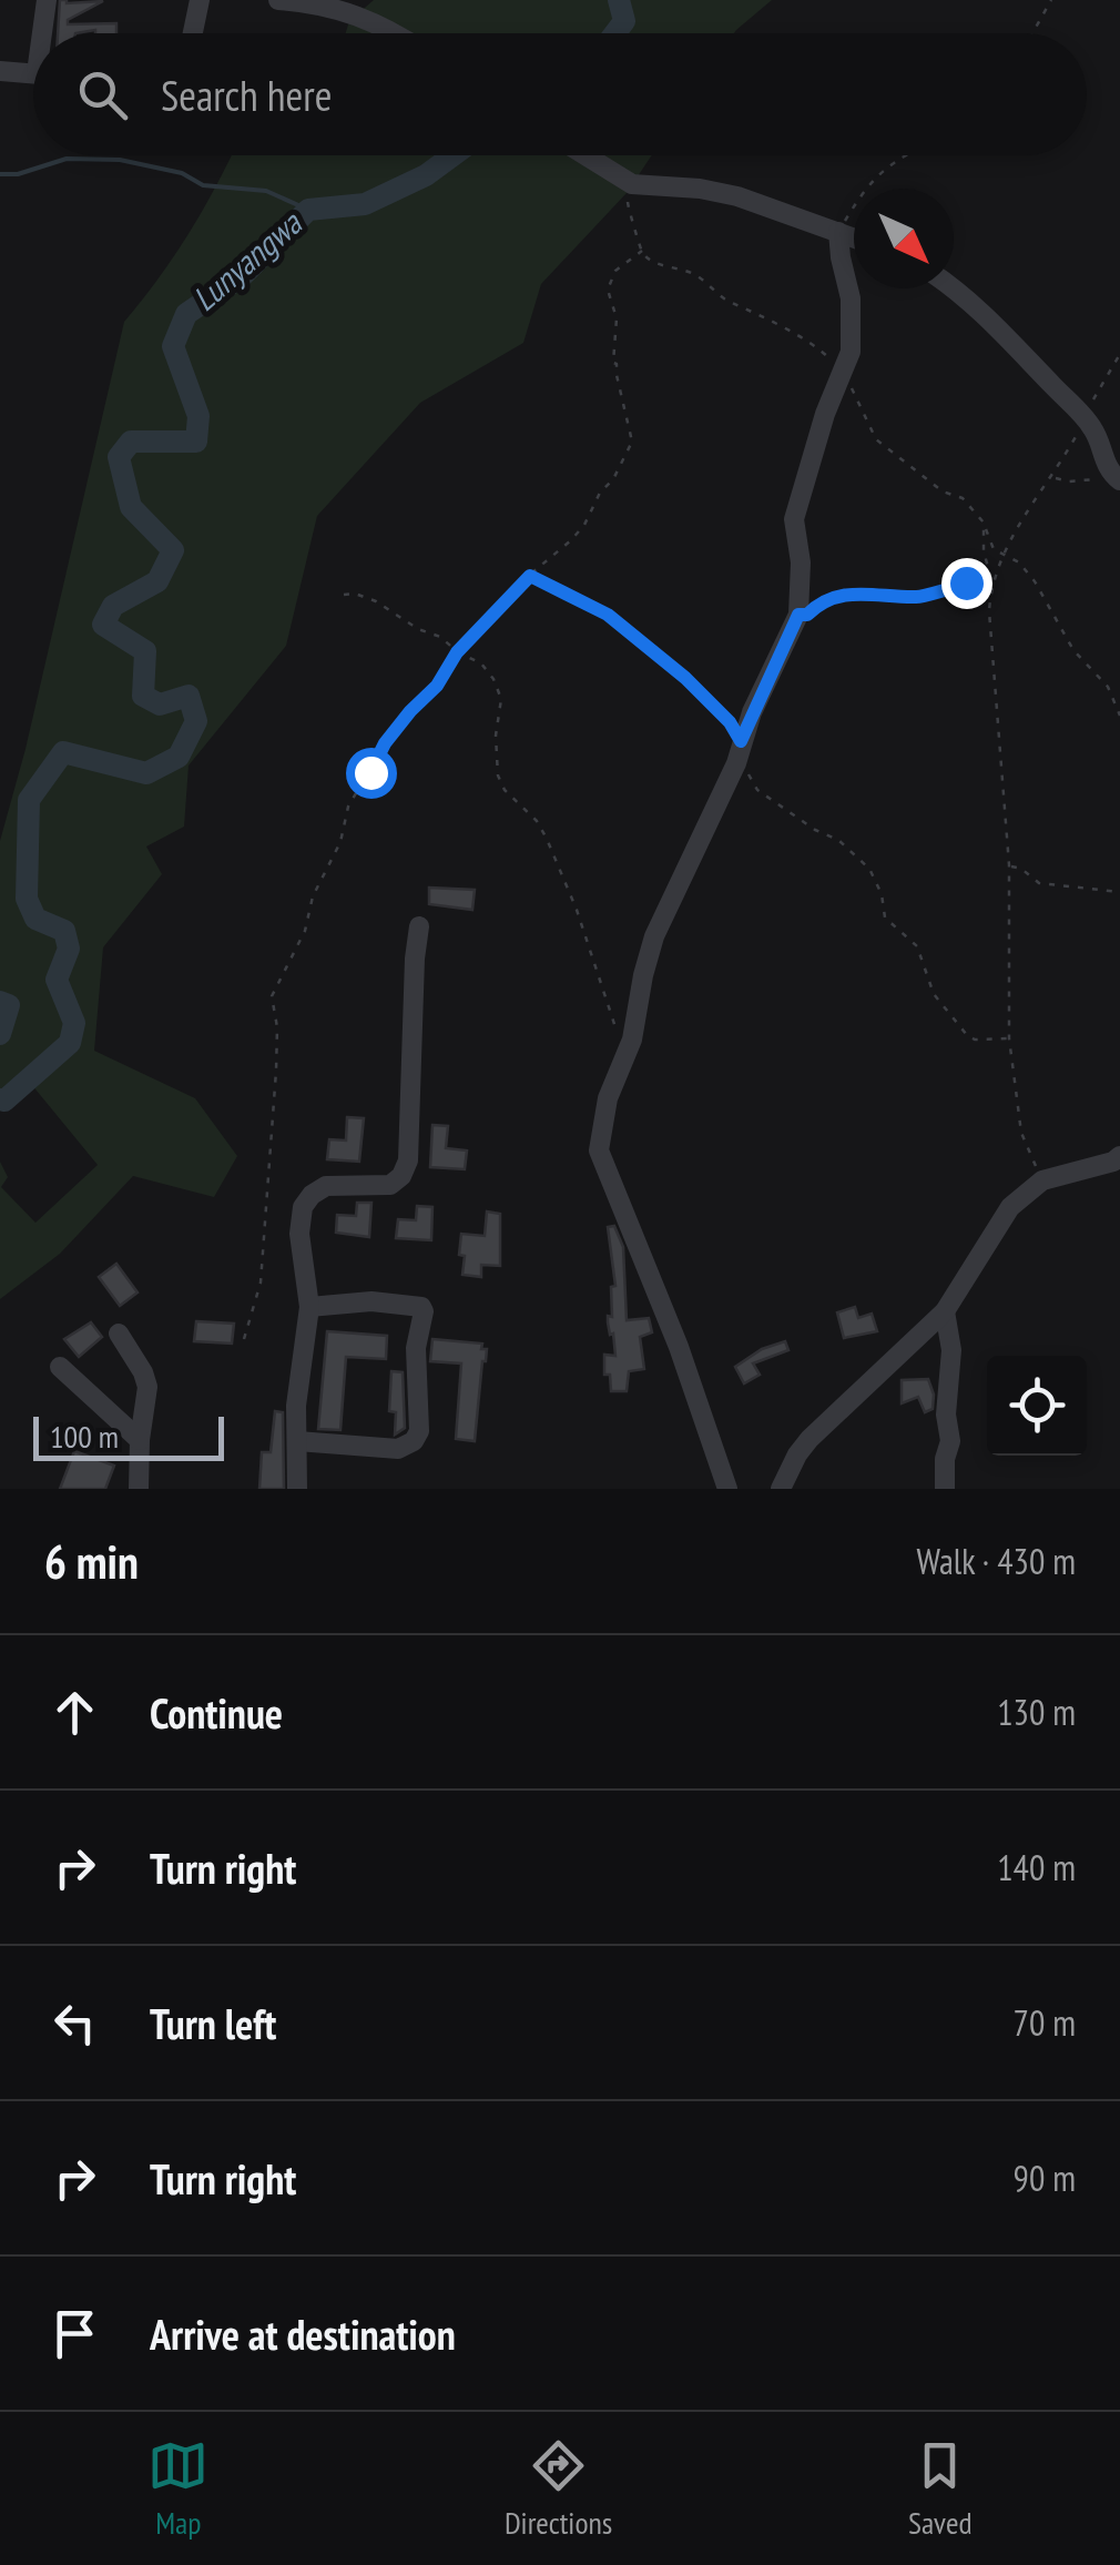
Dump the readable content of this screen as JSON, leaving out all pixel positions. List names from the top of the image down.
{
  "water": ["Lunyangwa"],
  "scale_bar": "100 m",
  "north": "bottom right",
  "page": {
    "search": "Search here",
    "scale": "100 m",
    "heading": ["6 min", "Walk · 430 m"],
    "list": [
      ["Continue", "130 m"],
      ["Turn right", "140 m"],
      ["Turn left", "70 m"],
      ["Turn right", "90 m"],
      "Arrive at destination"
    ],
    "nav": ["Map", "Directions", "Saved"]
  }
}
